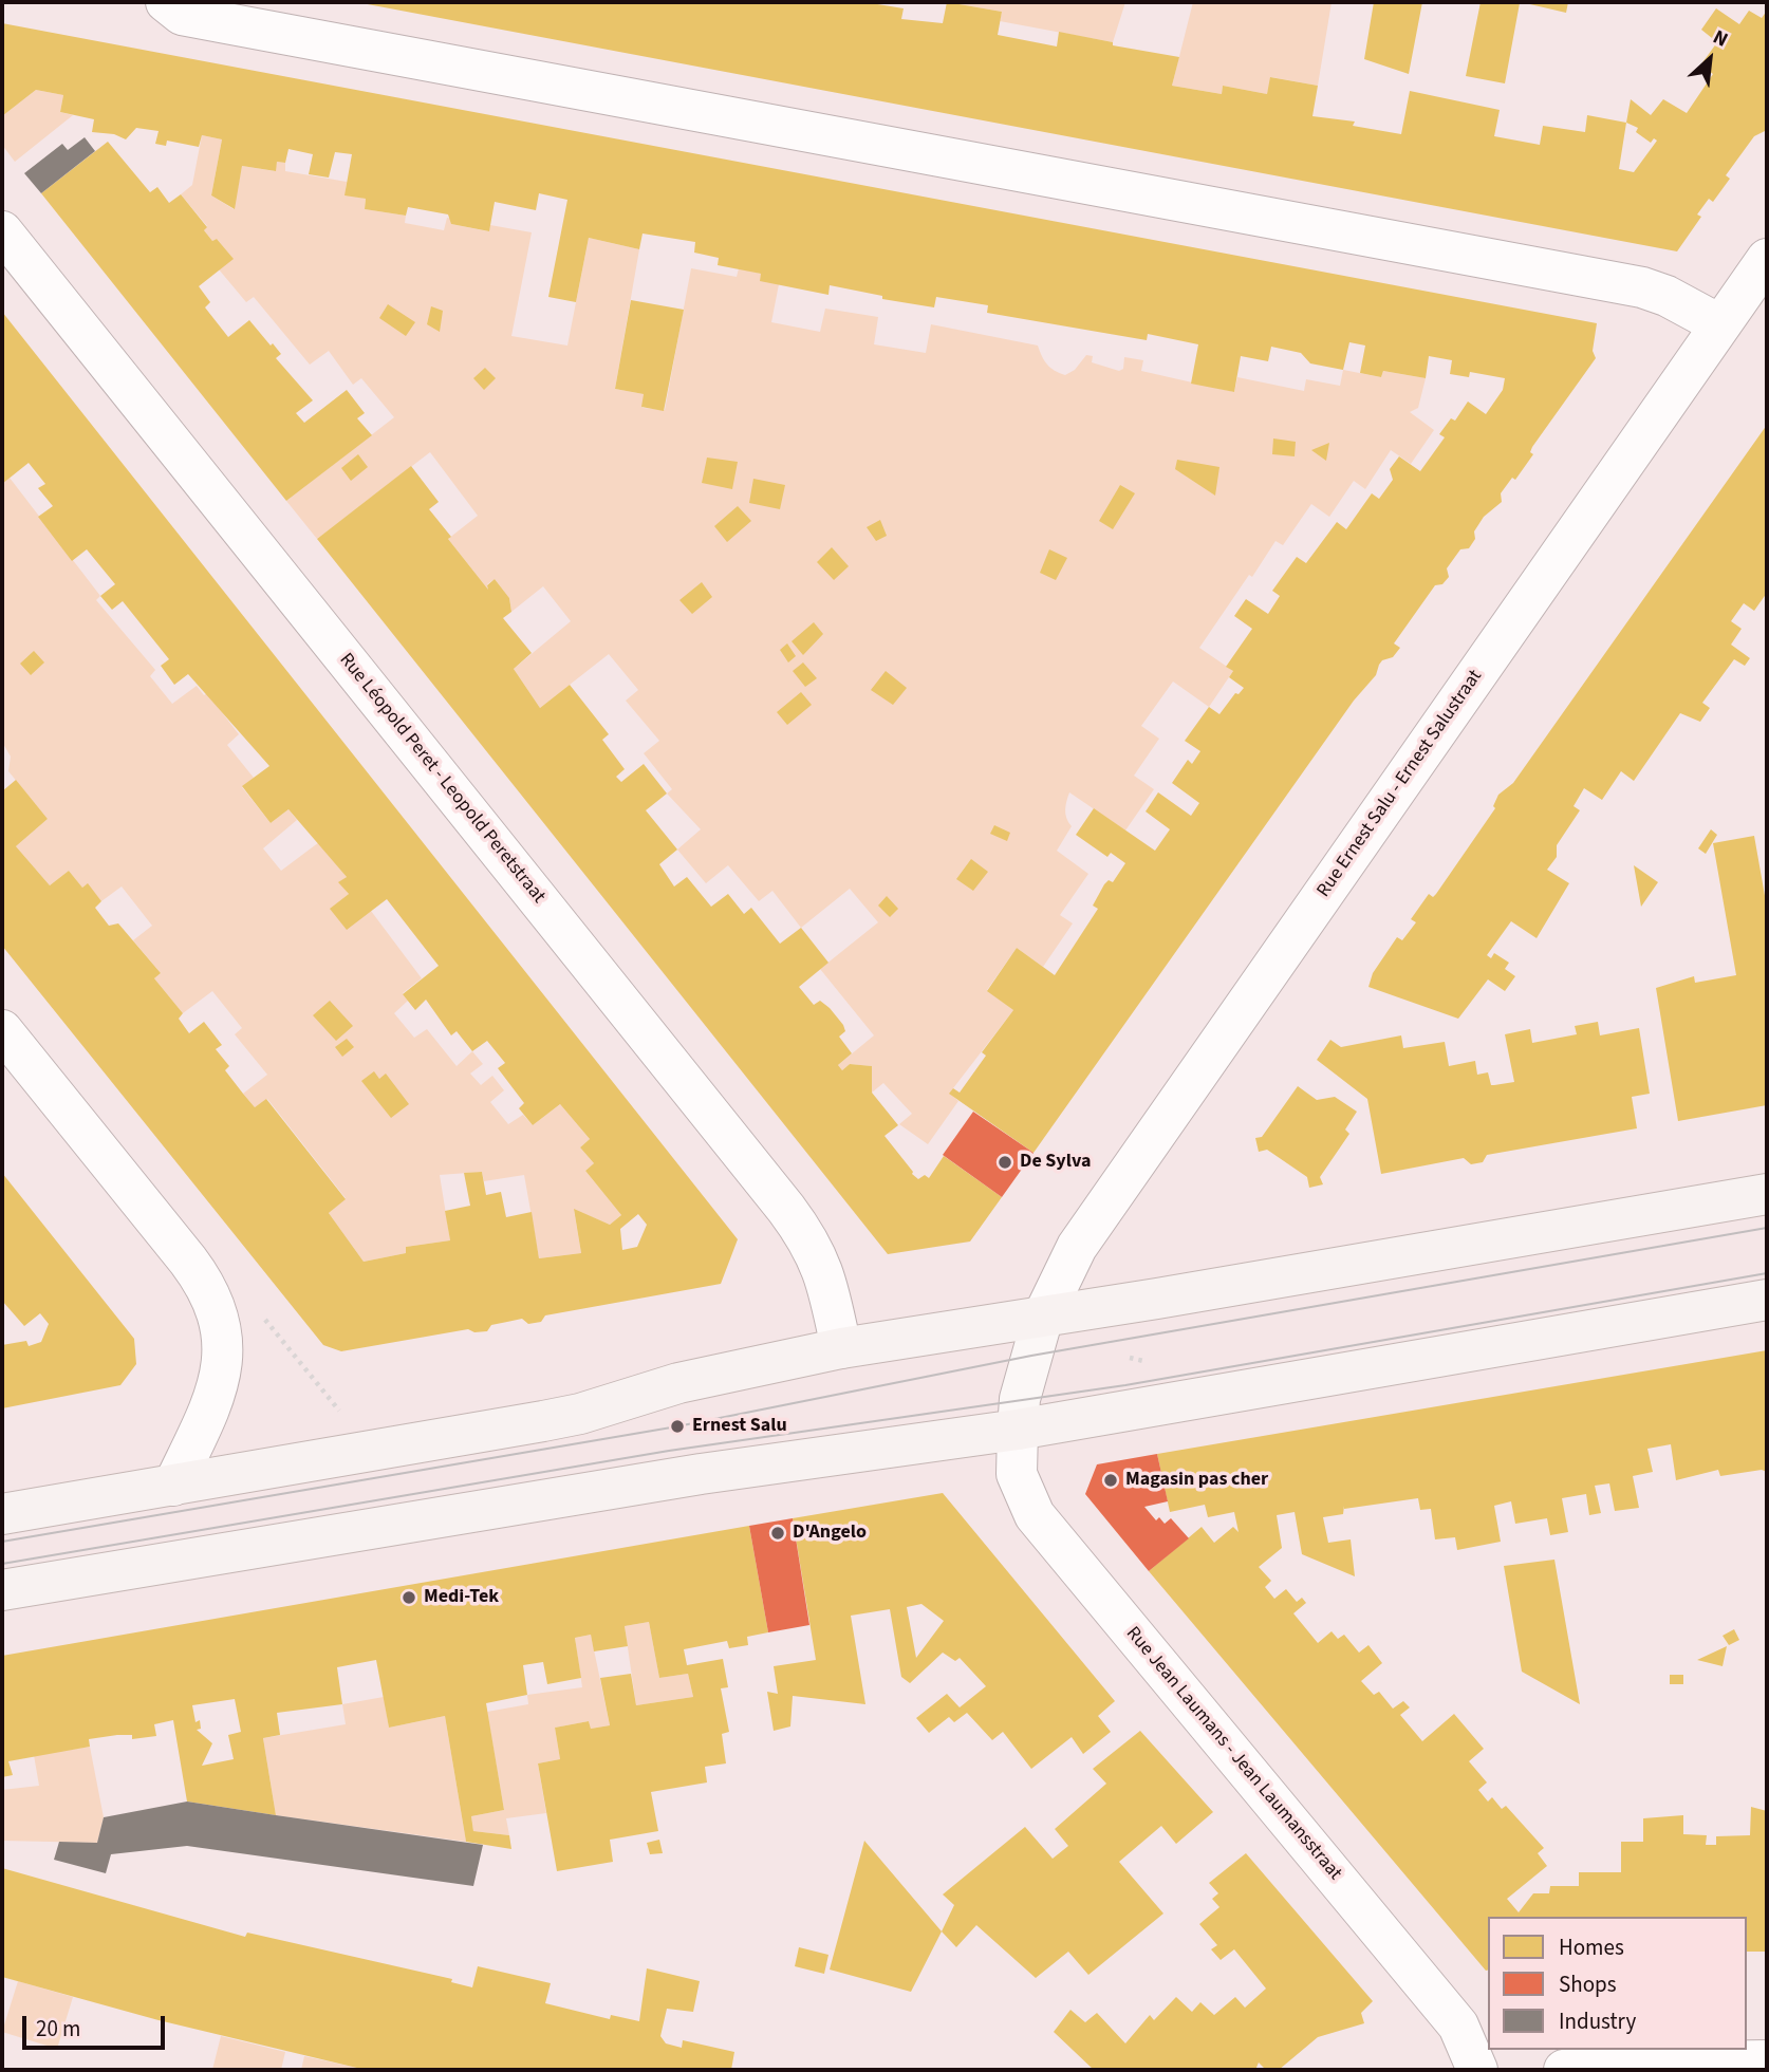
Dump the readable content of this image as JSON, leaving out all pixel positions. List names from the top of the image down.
{
  "streets": {
    "street": ["Rue Léopold Peret - Leopold Peretstraat", "Rue Ernest Salu - Ernest Salustraat", "Rue Jean Laumans - Jean Laumansstraat"]
  },
  "places": [
    "De Sylva",
    "Ernest Salu",
    "Magasin pas cher",
    "D'Angelo",
    "Medi-Tek"
  ],
  "legend": ["Homes", "Shops", "Industry"],
  "scale_bar": "20 m",
  "north": "top right"
}
